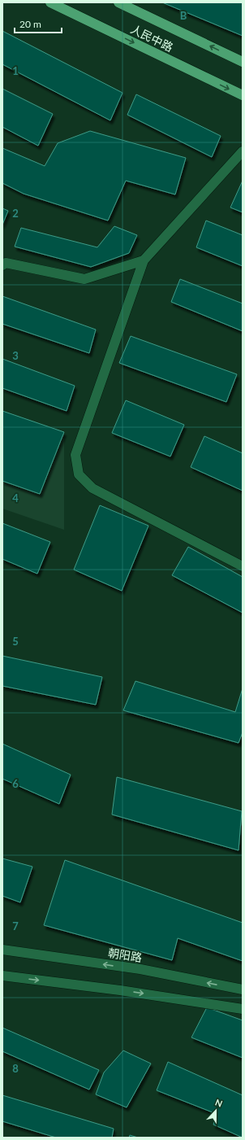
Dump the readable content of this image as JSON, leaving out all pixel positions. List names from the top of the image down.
{
  "streets": {
    "main road": ["人民中路"],
    "street": ["朝阳路"]
  },
  "scale_bar": "20 m",
  "north": "top",
  "grid": {
    "columns": ["B"],
    "rows": [
      "1",
      "2",
      "3",
      "4",
      "5",
      "6",
      "7",
      "8"
    ]
  }
}
